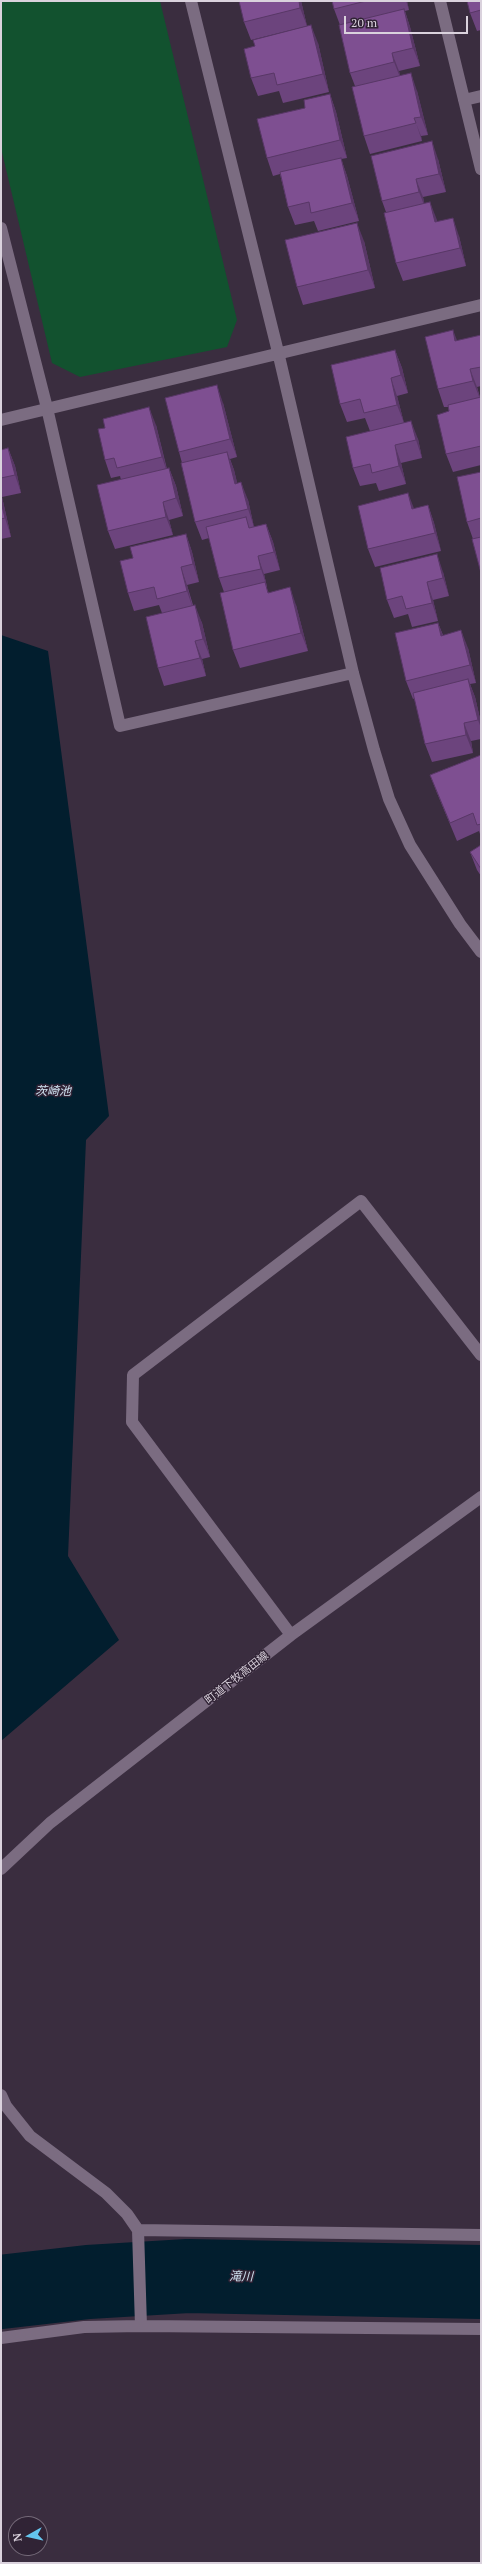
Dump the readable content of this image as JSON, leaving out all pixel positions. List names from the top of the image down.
{
  "streets": {
    "street": ["町道下牧高田線"]
  },
  "water": ["茨崎池", "滝川"],
  "scale_bar": "20 m",
  "north": "left"
}
